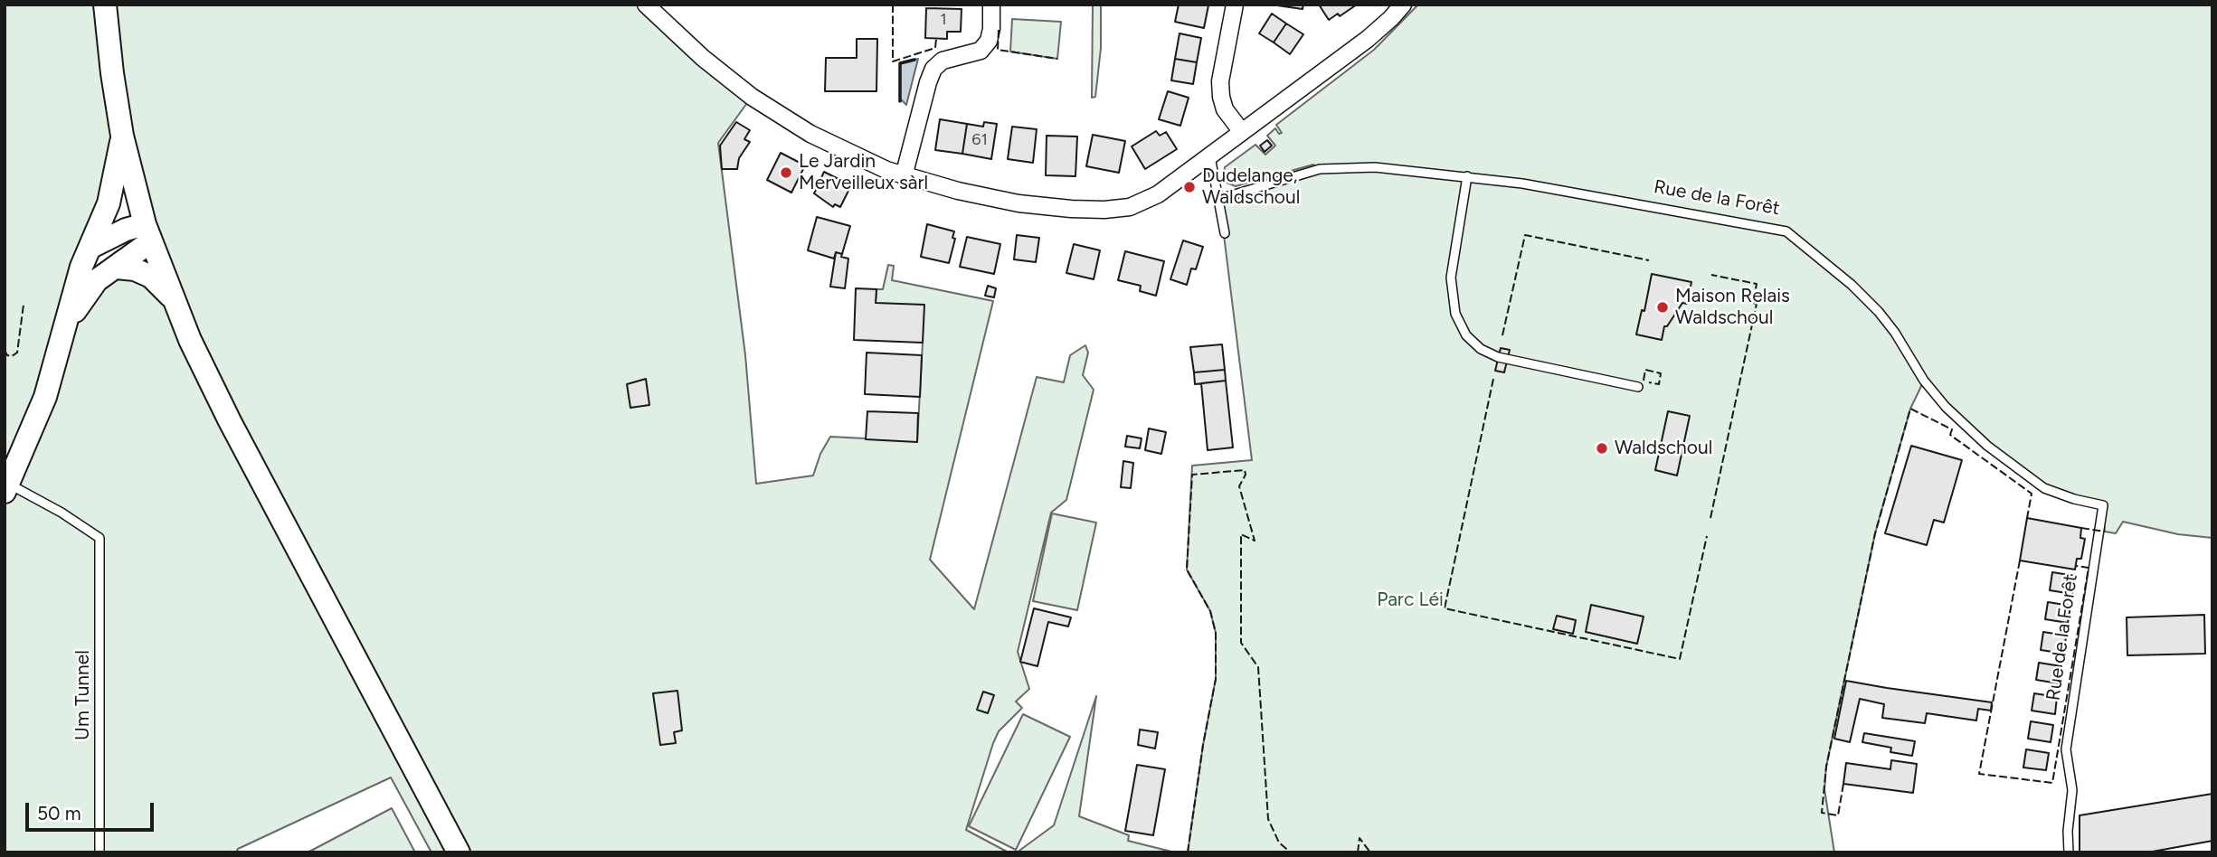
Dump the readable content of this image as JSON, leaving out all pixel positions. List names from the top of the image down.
{
  "streets": {
    "lane": ["Rue de la Forêt", "Um Tunnel"]
  },
  "parks": ["Parc Léi"],
  "places": [
    "Le Jardin Merveilleux sàrl",
    "Dudelange, Waldschoul",
    "Maison Relais Waldschoul",
    "Waldschoul"
  ],
  "house_numbers": ["1", "61"],
  "scale_bar": "50 m"
}
